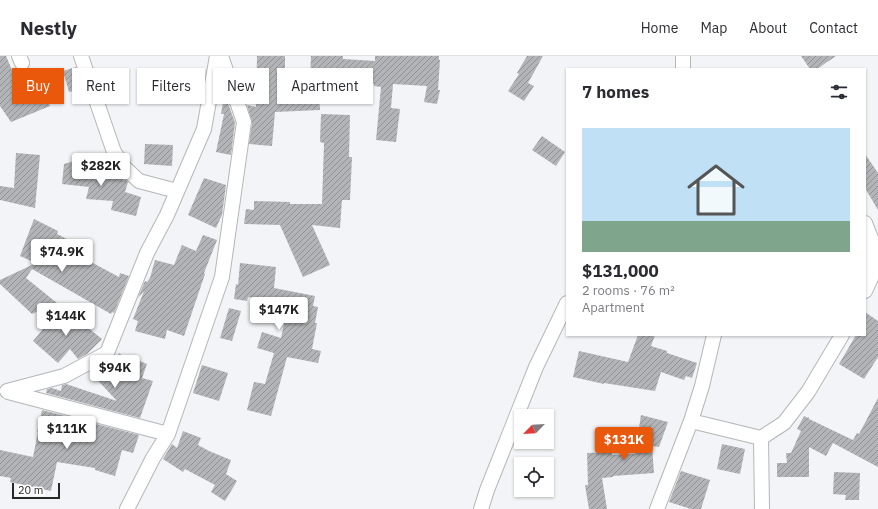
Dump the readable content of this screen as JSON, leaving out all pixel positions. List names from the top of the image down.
{
  "scale_bar": "20 m",
  "north": "bottom left",
  "page": {
    "header": "Nestly",
    "nav": [
      "Home",
      "Map",
      "About",
      "Contact"
    ],
    "chip": [
      "Buy",
      "Rent",
      "Filters",
      "New",
      "Apartment"
    ],
    "heading": "7 homes",
    "list": [
      {
        "name": "$131,000",
        "note": "2 rooms · 76 m² · Apartment"
      }
    ],
    "price": [
      "$282K",
      "$74.9K",
      "$147K",
      "$144K",
      "$94K",
      "$111K",
      "$131K"
    ],
    "scale": "20 m"
  }
}
